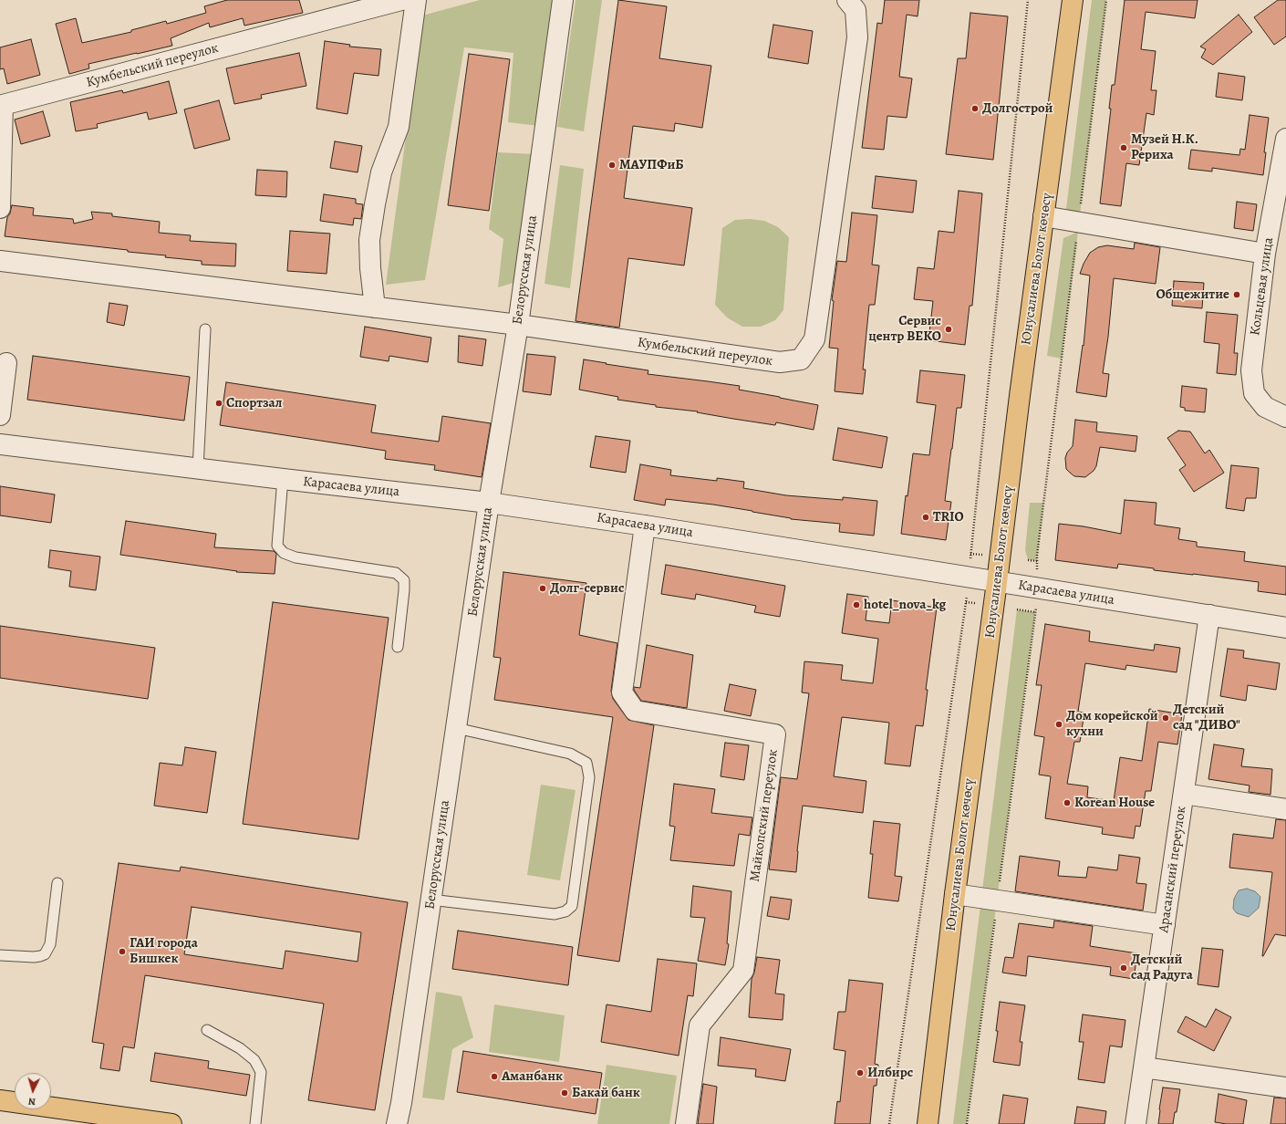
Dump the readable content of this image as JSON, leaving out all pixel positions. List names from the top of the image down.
{
  "streets": {
    "main road": ["Юнусалиева Болот көчөсү"],
    "street": [
      "Кумбельский переулок",
      "Белорусская улица",
      "Кольцевая улица",
      "Карасаева улица",
      "Майкопский переулок",
      "Арасанский переулок"
    ]
  },
  "crossings": [
    ["Кумбельский переулок", "Белорусская улица"],
    ["Юнусалиева Болот көчөсү", "Карасаева улица"],
    ["Белорусская улица", "Карасаева улица"],
    ["Карасаева улица", "Майкопский переулок"],
    ["Карасаева улица", "Арасанский переулок"]
  ],
  "places": [
    "Долгострой",
    "Музей Н.К. Рериха",
    "МАУПФиБ",
    "Общежитие",
    "Сервис центр BEKO",
    "Спортзал",
    "TRIO",
    "Долг-сервис",
    "hotel_nova_kg",
    "Детский сад \"ДИВО\"",
    "Дом корейской кухни",
    "Korean House",
    "ГАИ города Бишкек",
    "Детский сад Радуга",
    "Илбирс",
    "Аманбанк",
    "Бакай банк"
  ],
  "north": "bottom"
}
